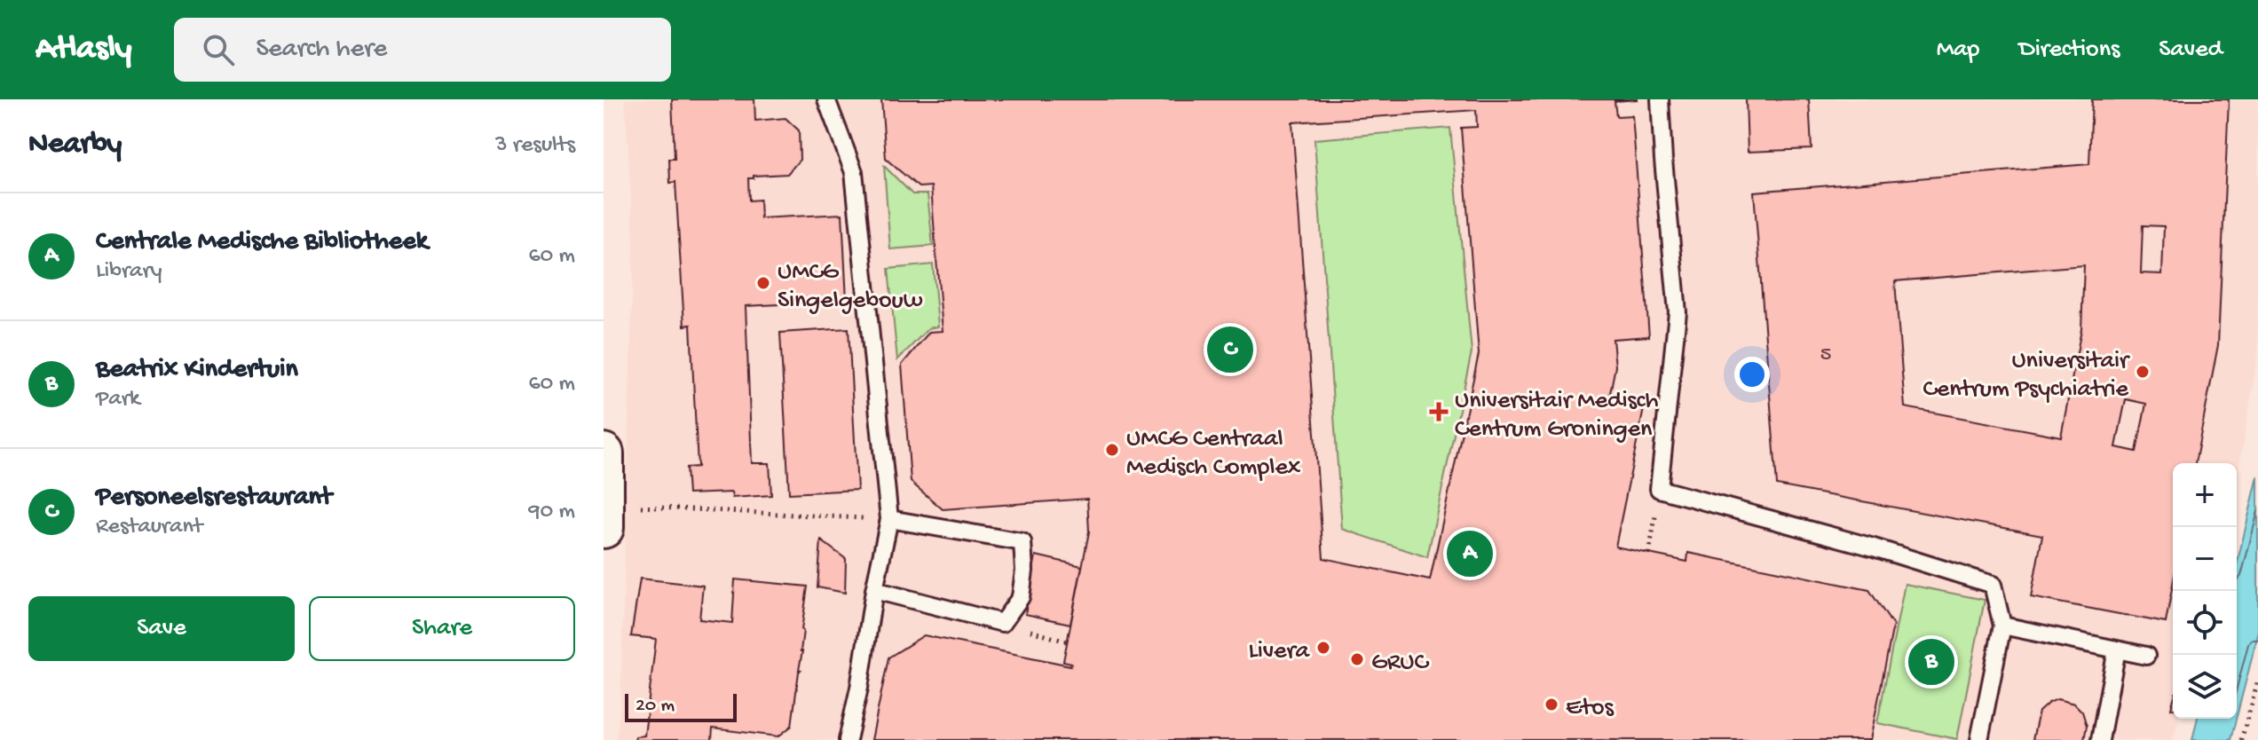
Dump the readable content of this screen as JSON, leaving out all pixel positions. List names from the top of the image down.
{
  "places": {
    "other": [
      "UMCG Singelgebouw",
      "Universitair Centrum Psychiatrie",
      "UMCG Centraal Medisch Complex",
      "Livera",
      "GRUC",
      "Etos"
    ],
    "health": ["Universitair Medisch Centrum Groningen"]
  },
  "house_numbers": ["5"],
  "scale_bar": "20 m",
  "page": {
    "header": "Atlasly",
    "search": "Search here",
    "nav": ["Map", "Directions", "Saved"],
    "heading": ["Nearby", "3 results"],
    "list": [
      {
        "mark": "A",
        "name": "Centrale Medische Bibliotheek",
        "note": "Library",
        "value": "60 m"
      },
      {
        "mark": "B",
        "name": "Beatrix Kindertuin",
        "note": "Park",
        "value": "60 m"
      },
      {
        "mark": "C",
        "name": "Personeelsrestaurant",
        "note": "Restaurant",
        "value": "90 m"
      }
    ],
    "pins": ["C", "A", "B"],
    "map_buttons": ["+", "−"],
    "buttons": ["Save", "Share"],
    "scale": "20 m"
  }
}
